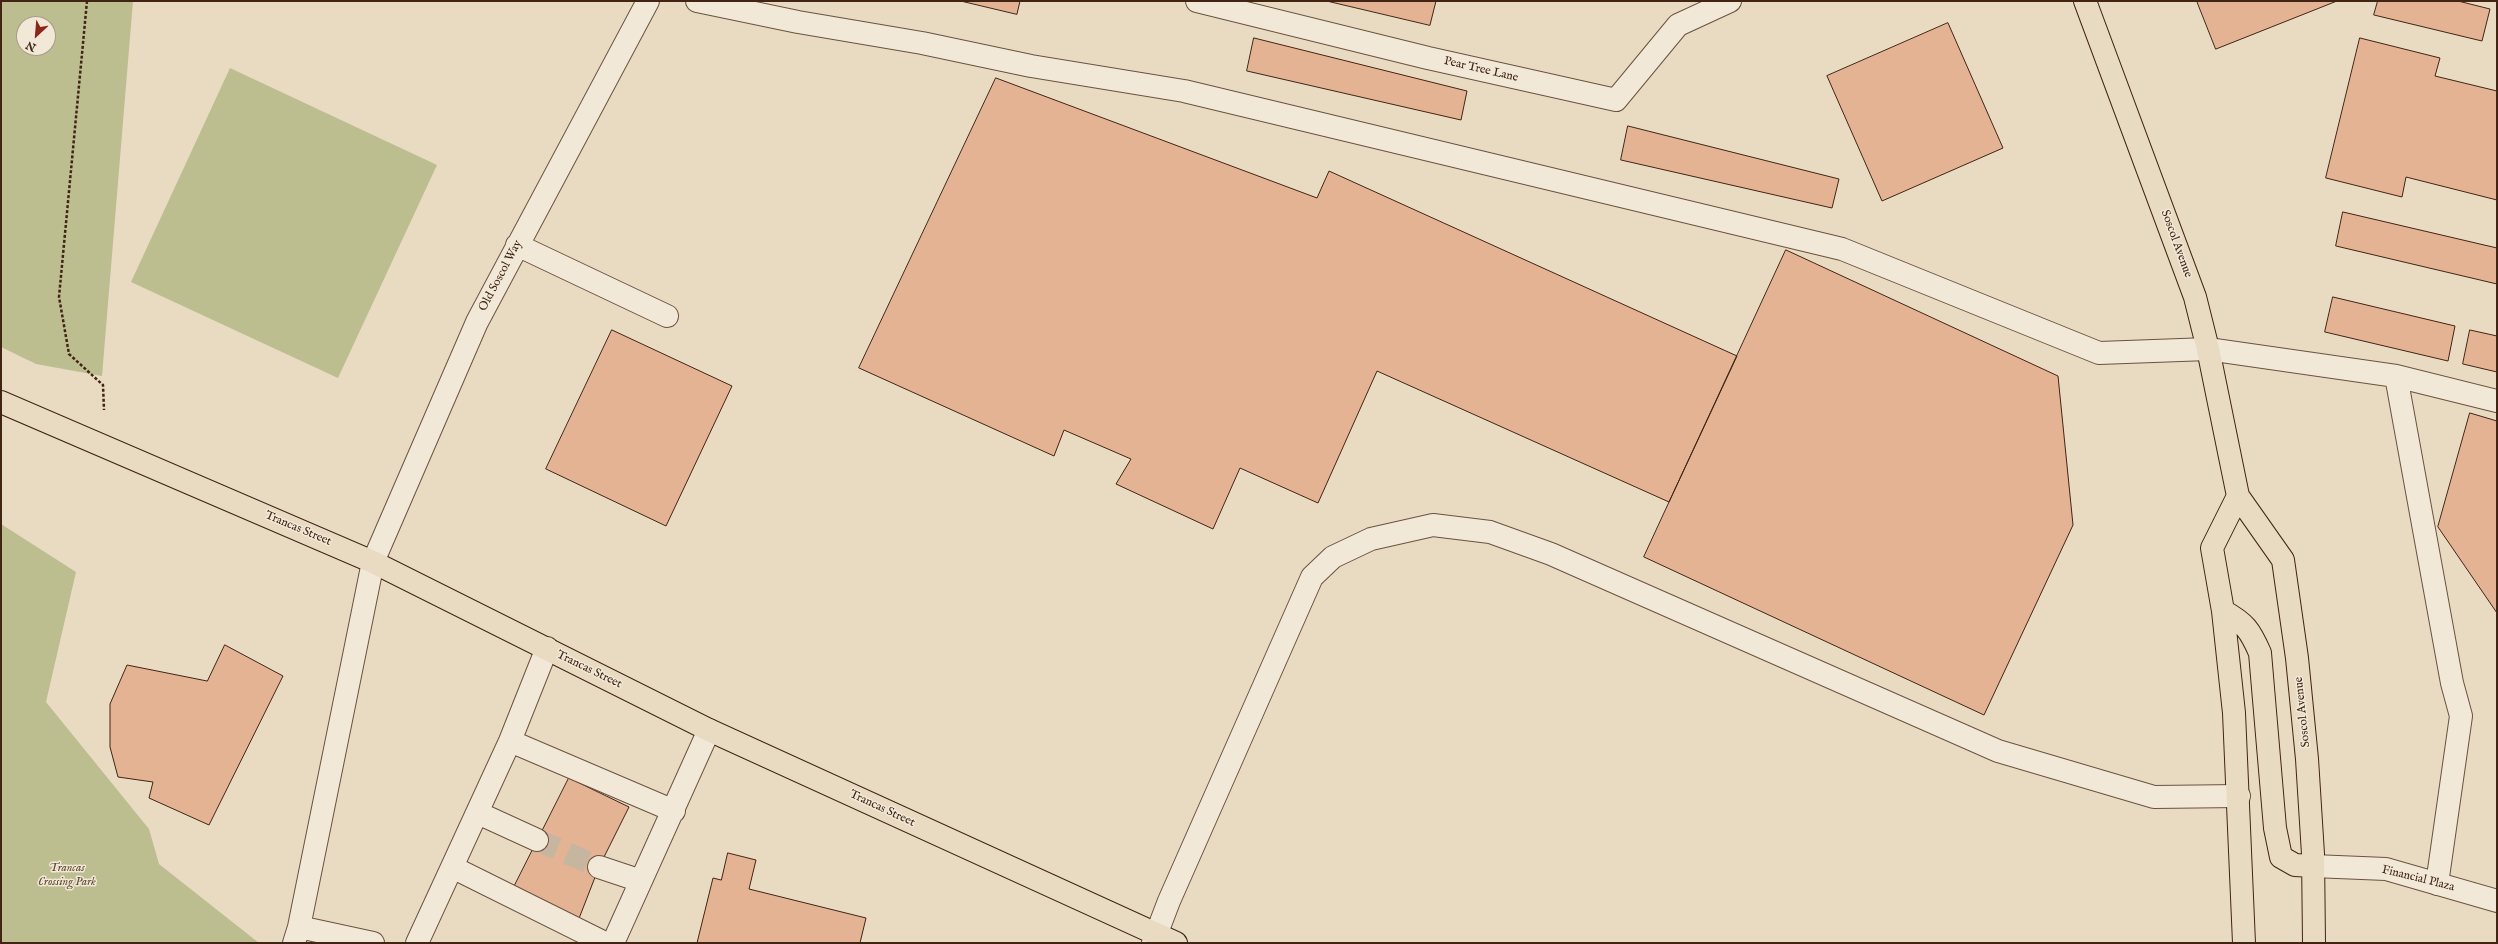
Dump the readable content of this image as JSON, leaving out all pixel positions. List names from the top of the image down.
{
  "streets": {
    "main road": ["Soscol Avenue", "Trancas Street"],
    "street": ["Pear Tree Lane", "Old Soscol Way", "Financial Plaza"]
  },
  "crossings": [
    ["Soscol Avenue", "Financial Plaza"],
    ["Old Soscol Way", "Trancas Street"]
  ],
  "parks": ["Trancas Crossing Park"],
  "north": "bottom left"
}
